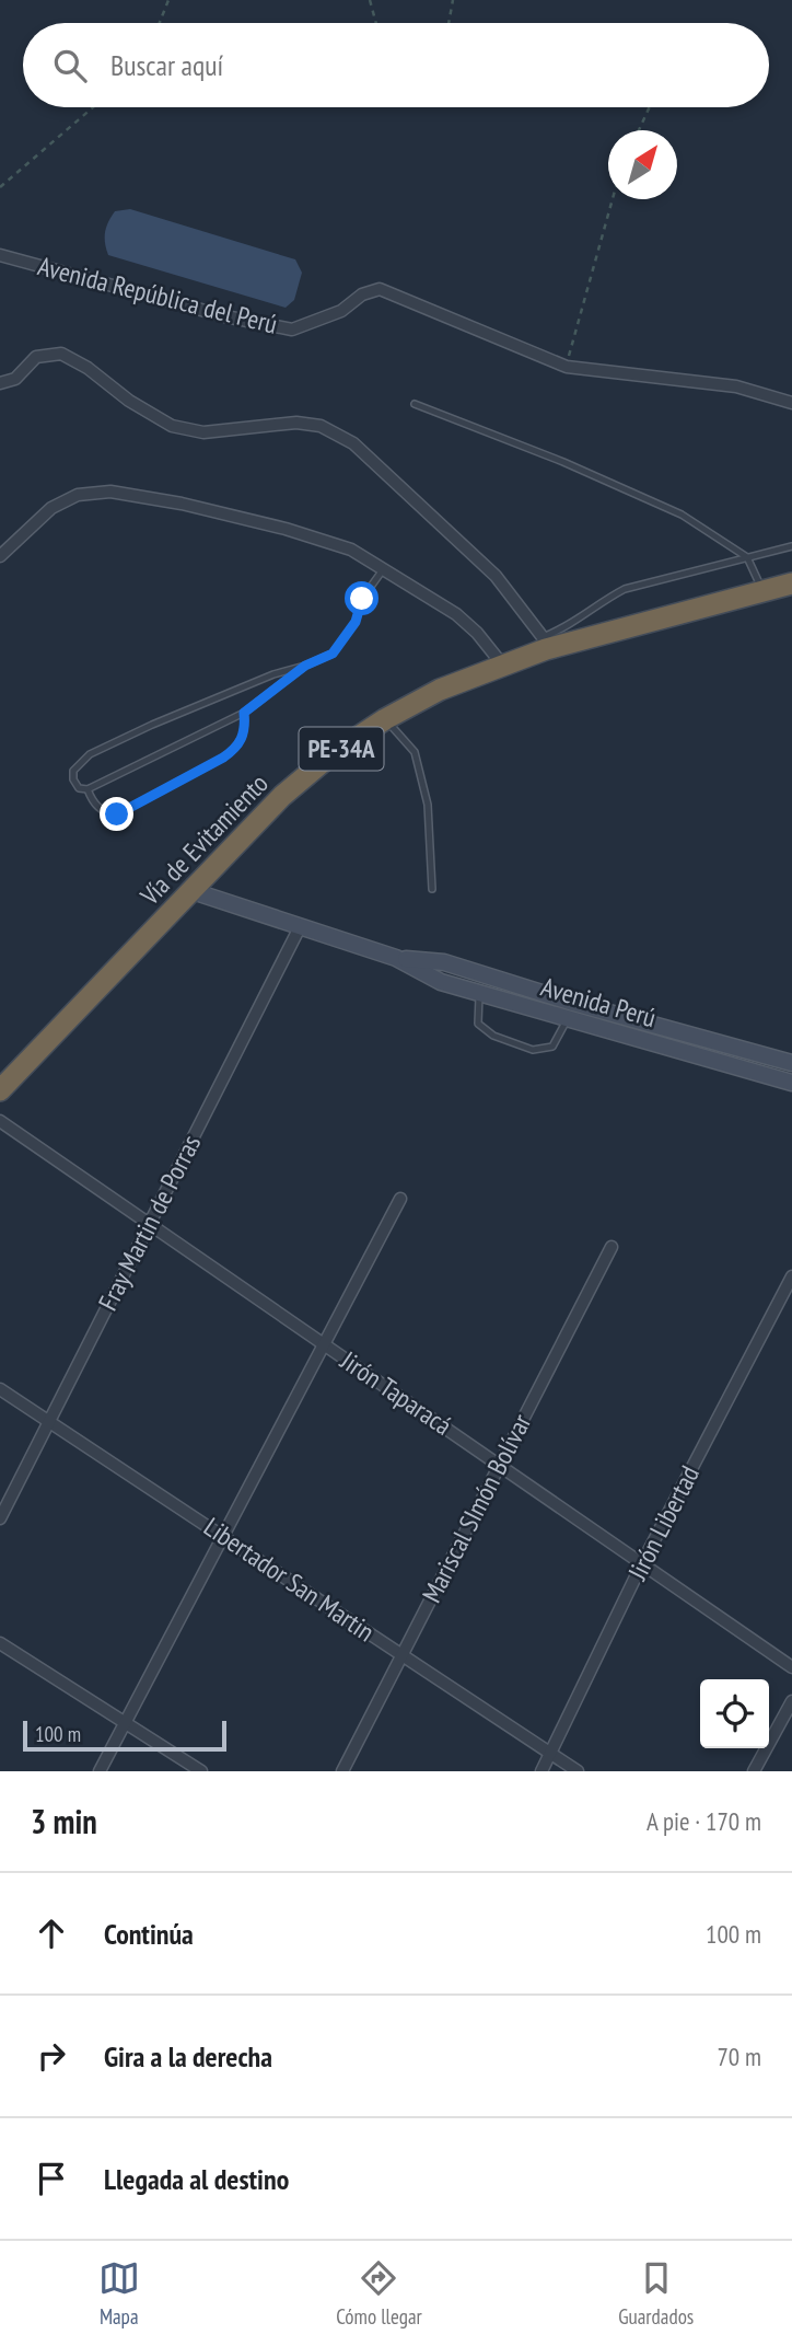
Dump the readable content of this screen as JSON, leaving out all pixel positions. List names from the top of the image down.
{
  "streets": {
    "highway": ["PE-34A", "Vía de Evitamiento"],
    "main road": ["Avenida Perú"],
    "street": [
      "Avenida República del Perú",
      "Fray Martin de Porras",
      "Jirón Taparacá",
      "Mariscal SImón Bolívar",
      "Jirón Libertad",
      "Libertador San Martin"
    ]
  },
  "crossings": [
    ["Vía de Evitamiento", "Avenida Perú"],
    ["Avenida Perú", "Fray Martin de Porras"],
    ["Fray Martin de Porras", "Jirón Taparacá"],
    ["Fray Martin de Porras", "Libertador San Martin"],
    ["Jirón Taparacá", "Mariscal SImón Bolívar"],
    ["Jirón Taparacá", "Jirón Libertad"],
    ["Mariscal SImón Bolívar", "Libertador San Martin"],
    ["Jirón Libertad", "Libertador San Martin"]
  ],
  "scale_bar": "100 m",
  "north": "top right",
  "page": {
    "search": "Buscar aquí",
    "scale": "100 m",
    "heading": ["3 min", "A pie · 170 m"],
    "list": [
      ["Continúa", "100 m"],
      ["Gira a la derecha", "70 m"],
      "Llegada al destino"
    ],
    "nav": ["Mapa", "Cómo llegar", "Guardados"]
  }
}
